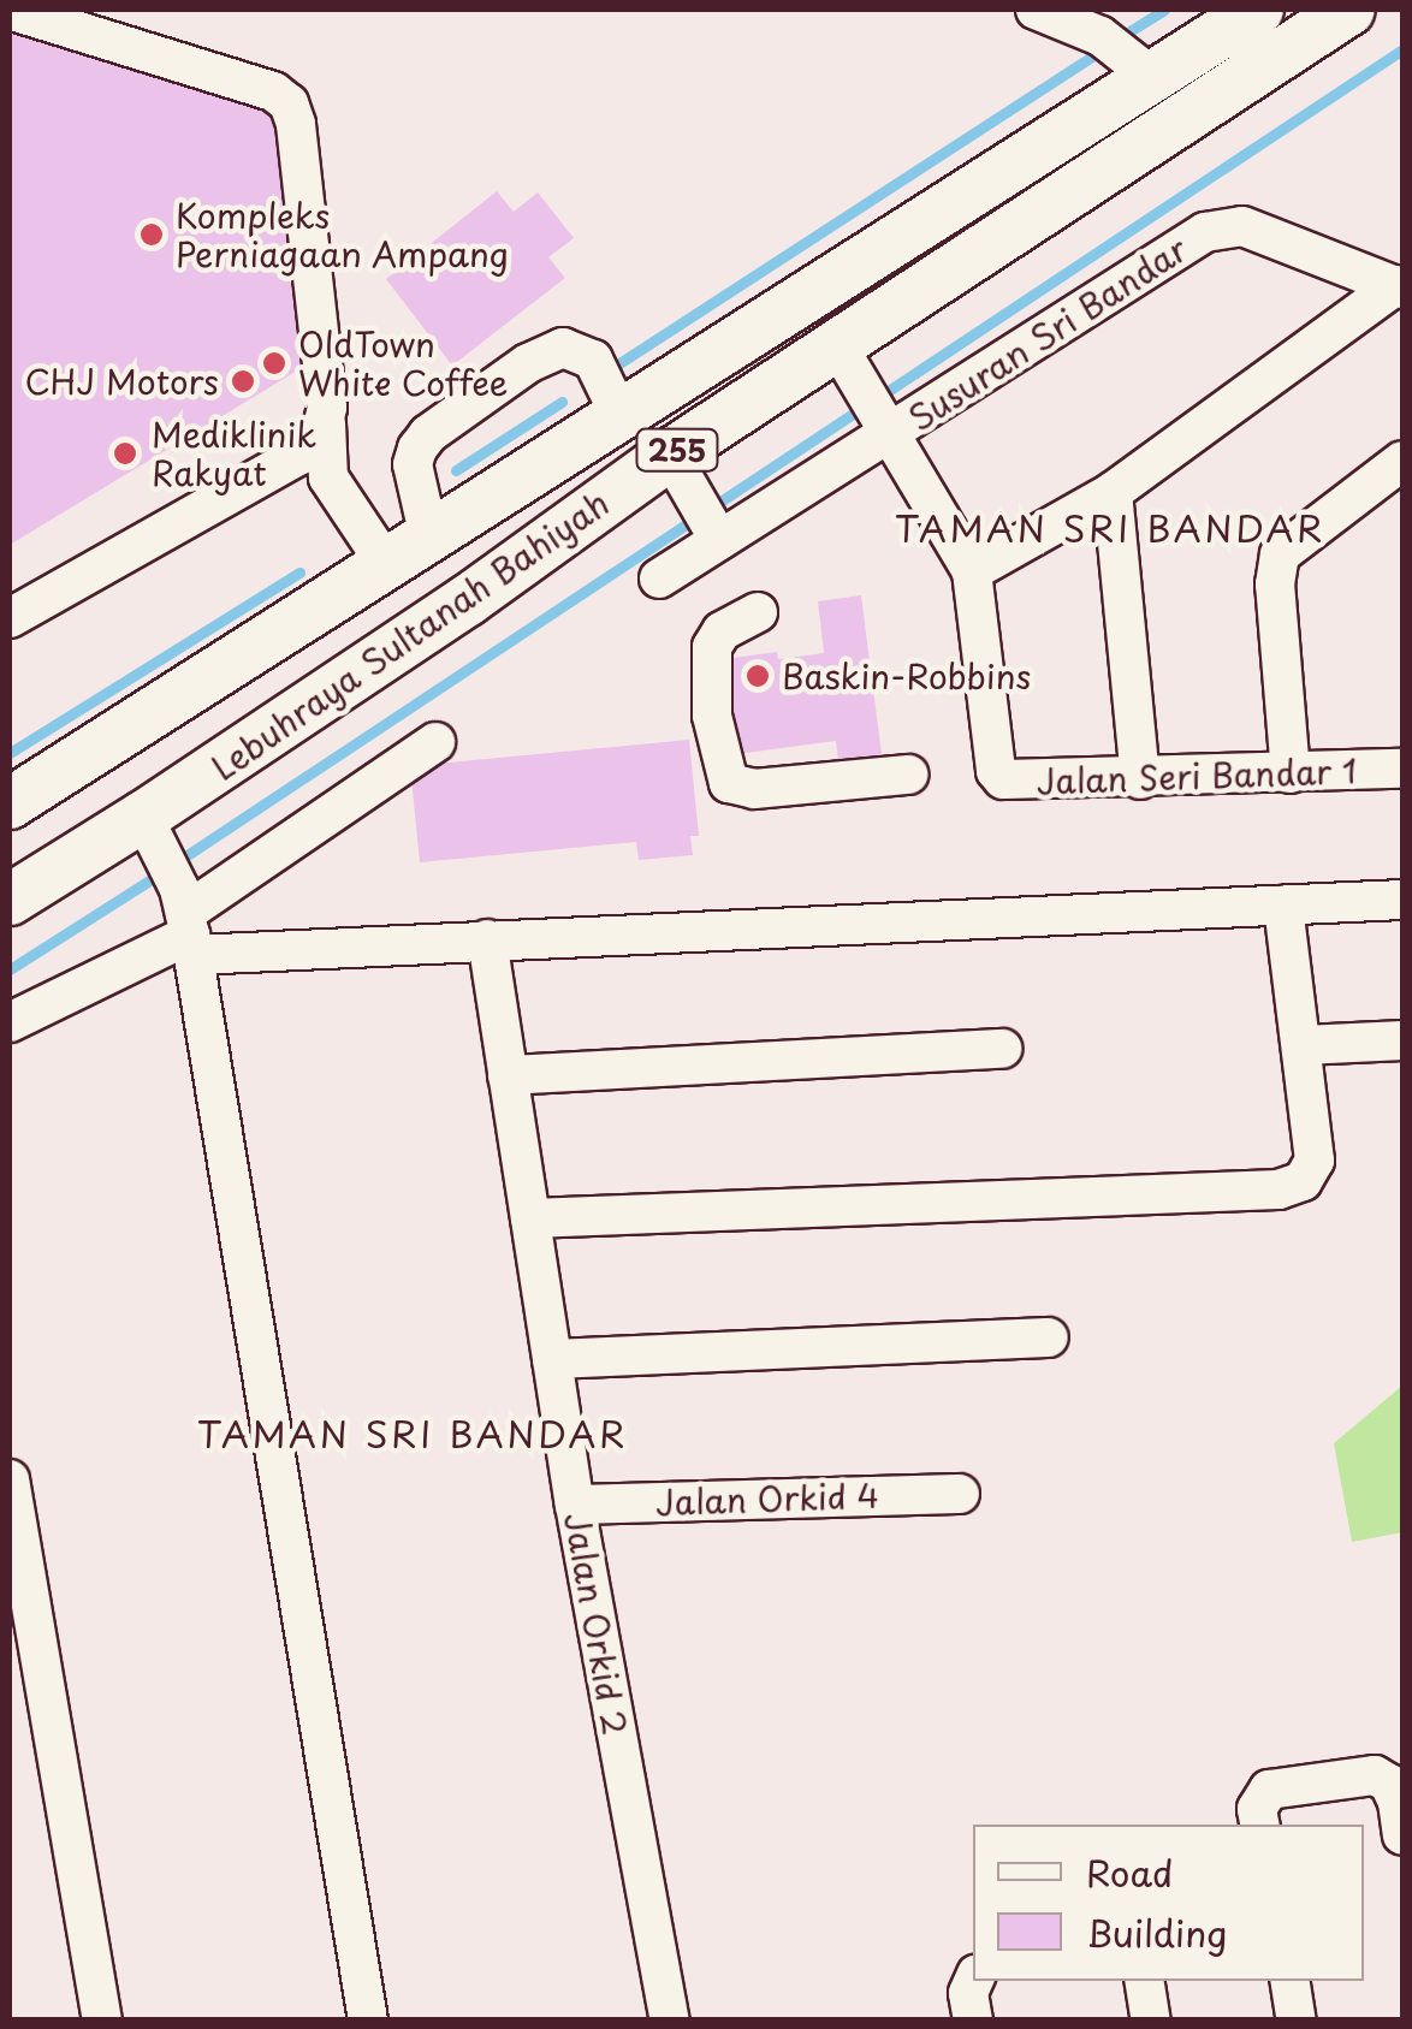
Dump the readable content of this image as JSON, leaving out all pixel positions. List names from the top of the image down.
{
  "streets": {
    "main road": ["255", "Lebuhraya Sultanah Bahiyah"],
    "street": [
      "Susuran Sri Bandar",
      "Jalan Seri Bandar 1",
      "Jalan Orkid 4",
      "Jalan Orkid 2"
    ]
  },
  "crossings": [
    ["Jalan Orkid 4", "Jalan Orkid 2"]
  ],
  "districts": ["TAMAN SRI BANDAR", "TAMAN SRI BANDAR"],
  "places": [
    "Kompleks Perniagaan Ampang",
    "OldTown White Coffee",
    "CHJ Motors",
    "Mediklinik Rakyat",
    "Baskin-Robbins"
  ],
  "legend": ["Road", "Building"]
}
